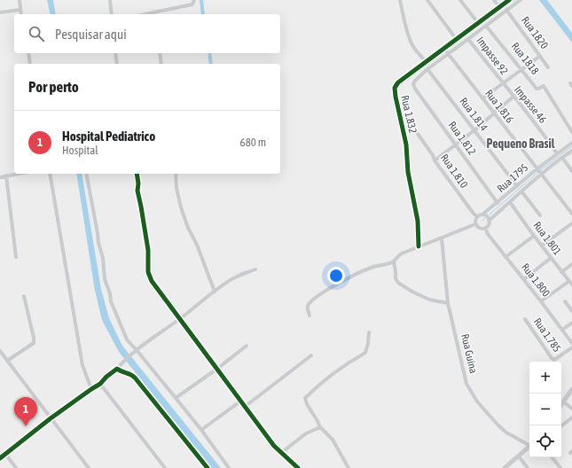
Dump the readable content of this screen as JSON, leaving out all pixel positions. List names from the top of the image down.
{
  "streets": {
    "street": [
      "Rua 1820",
      "Impasse 92",
      "Rua 1818",
      "Impasse 46",
      "Rua 1.816",
      "Rua 1.832",
      "Rua 1.814",
      "Rua 1.812",
      "Rua 1.810",
      "Rua 1795",
      "Rua 1.801",
      "Rua 1.800",
      "Rua 1.785",
      "Rua Guina"
    ]
  },
  "crossings": [
    ["Impasse 92", "Impasse 46"],
    ["Impasse 46", "Rua 1795"],
    ["Rua 1.816", "Rua 1.832"],
    ["Rua 1.816", "Rua 1795"],
    ["Rua 1.814", "Rua 1.812"],
    ["Rua 1.814", "Rua 1795"],
    ["Rua 1.812", "Rua 1795"],
    ["Rua 1.810", "Rua 1795"],
    ["Rua 1.810", "Rua 1.800"],
    ["Rua 1795", "Rua 1.800"]
  ],
  "districts": ["Pequeno Brasil"],
  "page": {
    "search": "Pesquisar aqui",
    "heading": "Por perto",
    "list": [
      {
        "mark": "1",
        "name": "Hospital Pediatrico",
        "note": "Hospital",
        "value": "680 m"
      }
    ],
    "map_buttons": ["+", "−"],
    "pins": "1"
  }
}
